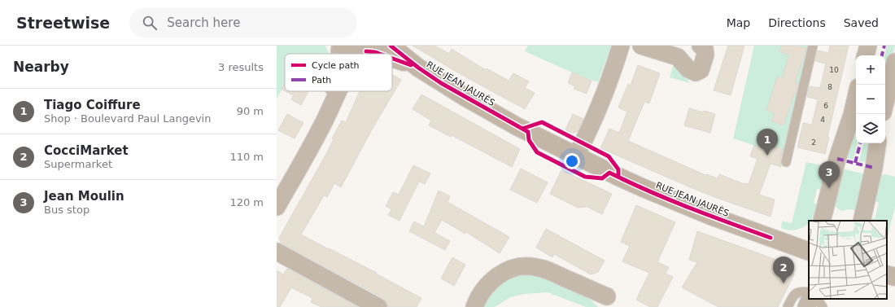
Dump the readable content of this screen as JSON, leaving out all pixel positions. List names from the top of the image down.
{
  "streets": {
    "main road": ["RUE JEAN JAURÈS"]
  },
  "house_numbers": [
    "10",
    "8",
    "6",
    "4",
    "2"
  ],
  "legend": ["Cycle path", "Path"],
  "page": {
    "header": "Streetwise",
    "search": "Search here",
    "nav": ["Map", "Directions", "Saved"],
    "heading": ["Nearby", "3 results"],
    "map_buttons": ["+", "−"],
    "list": [
      {
        "mark": "1",
        "name": "Tiago Coiffure",
        "note": "Shop · Boulevard Paul Langevin",
        "value": "90 m"
      },
      {
        "mark": "2",
        "name": "CocciMarket",
        "note": "Supermarket",
        "value": "110 m"
      },
      {
        "mark": "3",
        "name": "Jean Moulin",
        "note": "Bus stop",
        "value": "120 m"
      }
    ],
    "pins": ["1", "3", "2"]
  }
}
